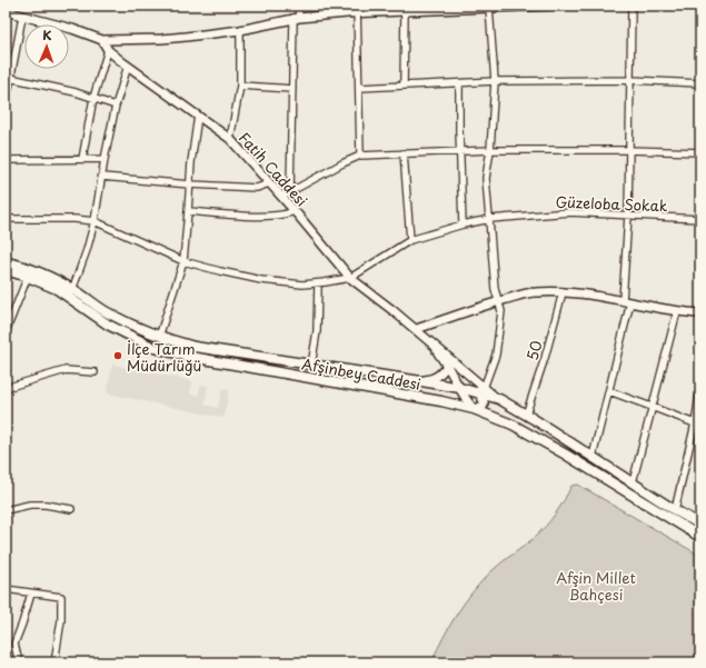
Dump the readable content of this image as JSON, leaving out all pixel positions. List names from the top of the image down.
{
  "streets": {
    "main road": ["Afşinbey Caddesi"],
    "street": ["Fatih Caddesi", "Güzeloba Sokak", "50"]
  },
  "crossings": [
    ["Fatih Caddesi", "Güzeloba Sokak"],
    ["50", "Afşinbey Caddesi"]
  ],
  "parks": ["Afşin Millet Bahçesi"],
  "places": ["İlçe Tarım Müdürlüğü"],
  "north": "top"
}
